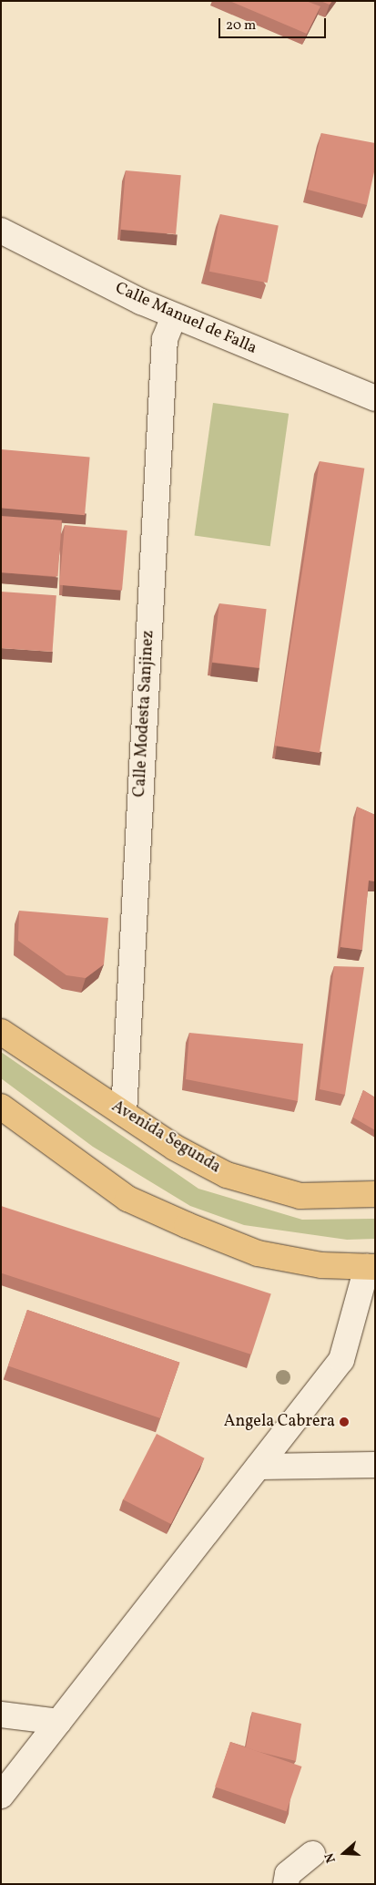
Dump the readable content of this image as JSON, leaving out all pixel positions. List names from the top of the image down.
{
  "streets": {
    "main road": ["Avenida Segunda"],
    "street": ["Calle Manuel de Falla", "Calle Modesta Sanjinez"]
  },
  "crossings": [
    ["Calle Manuel de Falla", "Calle Modesta Sanjinez"],
    ["Calle Modesta Sanjinez", "Avenida Segunda"]
  ],
  "places": ["Angela Cabrera"],
  "scale_bar": "20 m",
  "north": "left"
}
